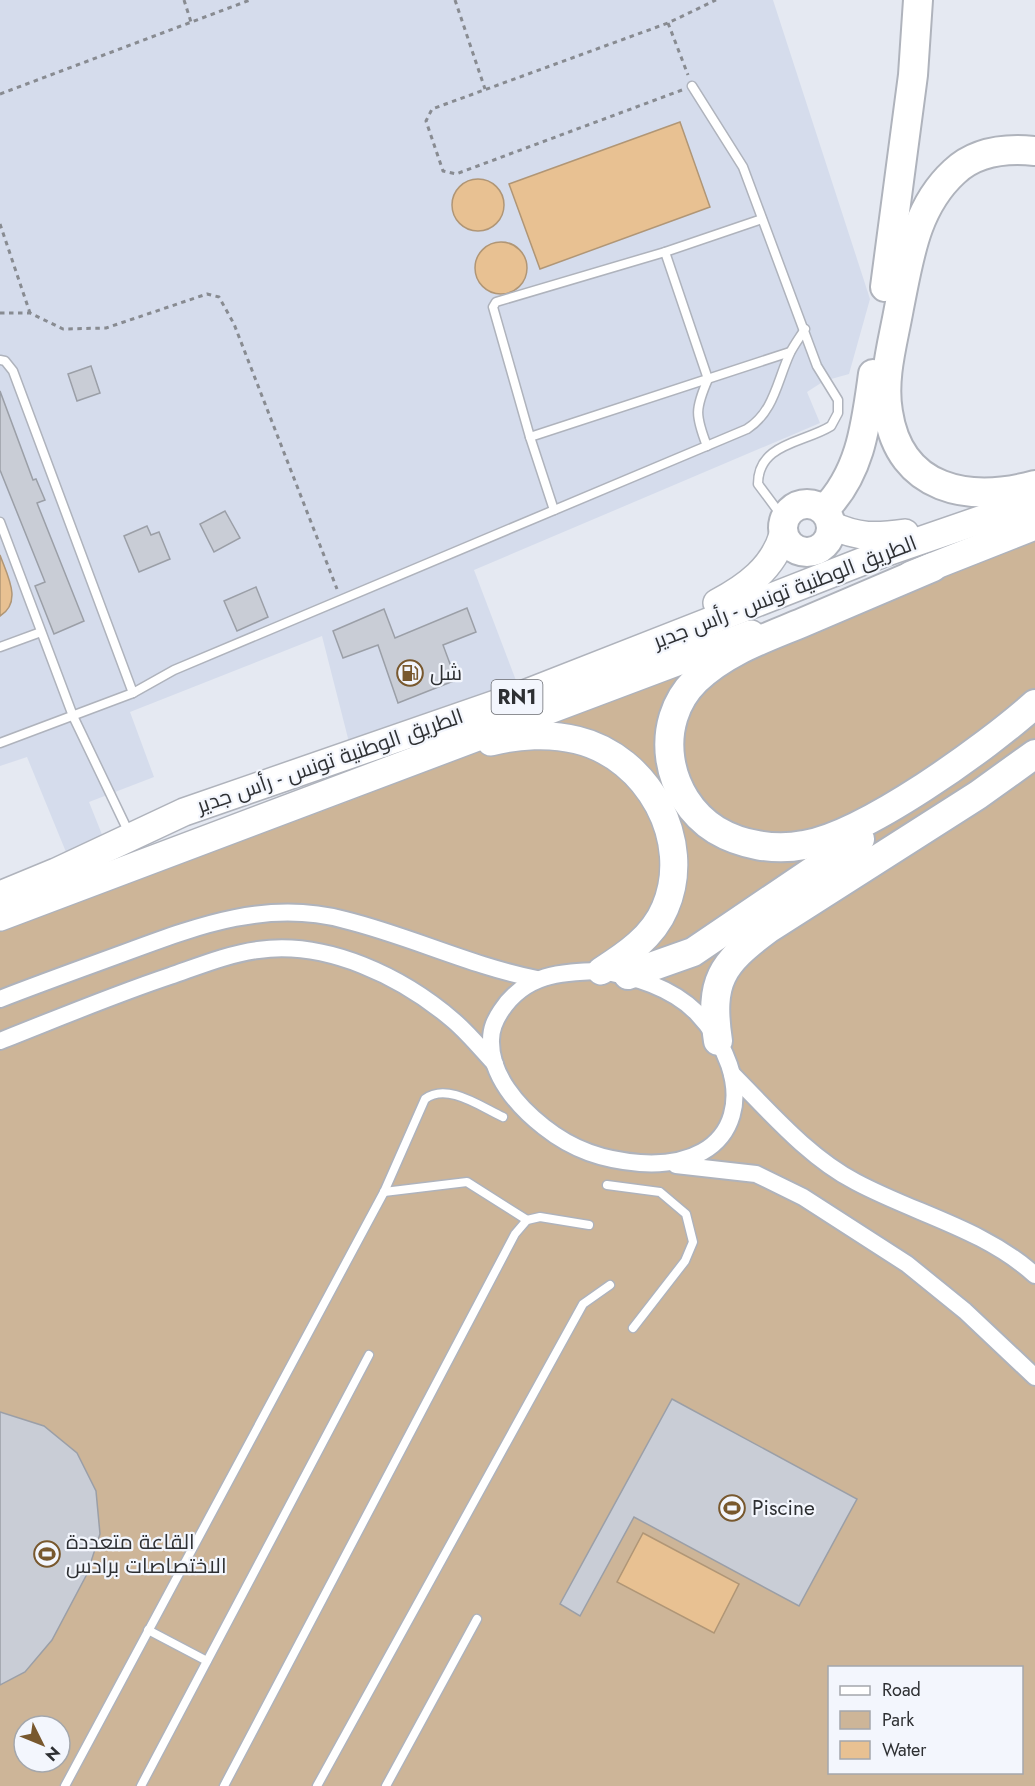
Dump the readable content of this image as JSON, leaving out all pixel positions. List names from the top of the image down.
{
  "streets": {
    "main road": ["الطريق الوطنية تونس - رأس جدير", "RN1"]
  },
  "places": {
    "fuel station": ["شل"],
    "sports": ["Piscine", "القاعة متعددة الاختصاصات برادس"]
  },
  "legend": ["Road", "Park", "Water"],
  "north": "bottom right"
}
